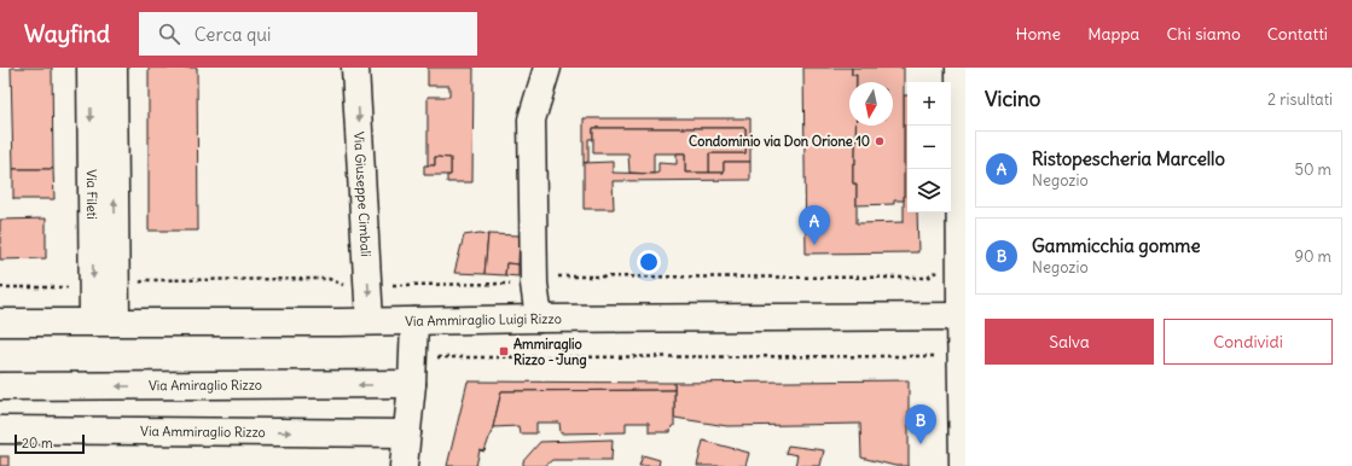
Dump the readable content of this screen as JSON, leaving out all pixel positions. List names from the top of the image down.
{
  "streets": {
    "street": [
      "Via Fileti",
      "Via Giuseppe Cimbali",
      "Via Ammiraglio Luigi Rizzo",
      "Via Amiraglio Rizzo",
      "Via Ammiraglio Rizzo"
    ]
  },
  "crossings": [
    ["Via Fileti", "Via Ammiraglio Luigi Rizzo"],
    ["Via Giuseppe Cimbali", "Via Ammiraglio Luigi Rizzo"]
  ],
  "one_way": ["Via Amiraglio Rizzo", "Via Ammiraglio Rizzo"],
  "places": {
    "other": ["Condominio via Don Orione 10"],
    "transit": ["Ammiraglio Rizzo - Jung"]
  },
  "scale_bar": "20 m",
  "north": "bottom",
  "page": {
    "header": "Wayfind",
    "search": "Cerca qui",
    "nav": [
      "Home",
      "Mappa",
      "Chi siamo",
      "Contatti"
    ],
    "heading": ["Vicino", "2 risultati"],
    "map_buttons": ["+", "−"],
    "list": [
      {
        "mark": "A",
        "name": "Ristopescheria Marcello",
        "note": "Negozio",
        "value": "50 m"
      },
      {
        "mark": "B",
        "name": "Gammicchia gomme",
        "note": "Negozio",
        "value": "90 m"
      }
    ],
    "pins": ["A", "B"],
    "buttons": ["Salva", "Condividi"],
    "scale": "20 m"
  }
}
